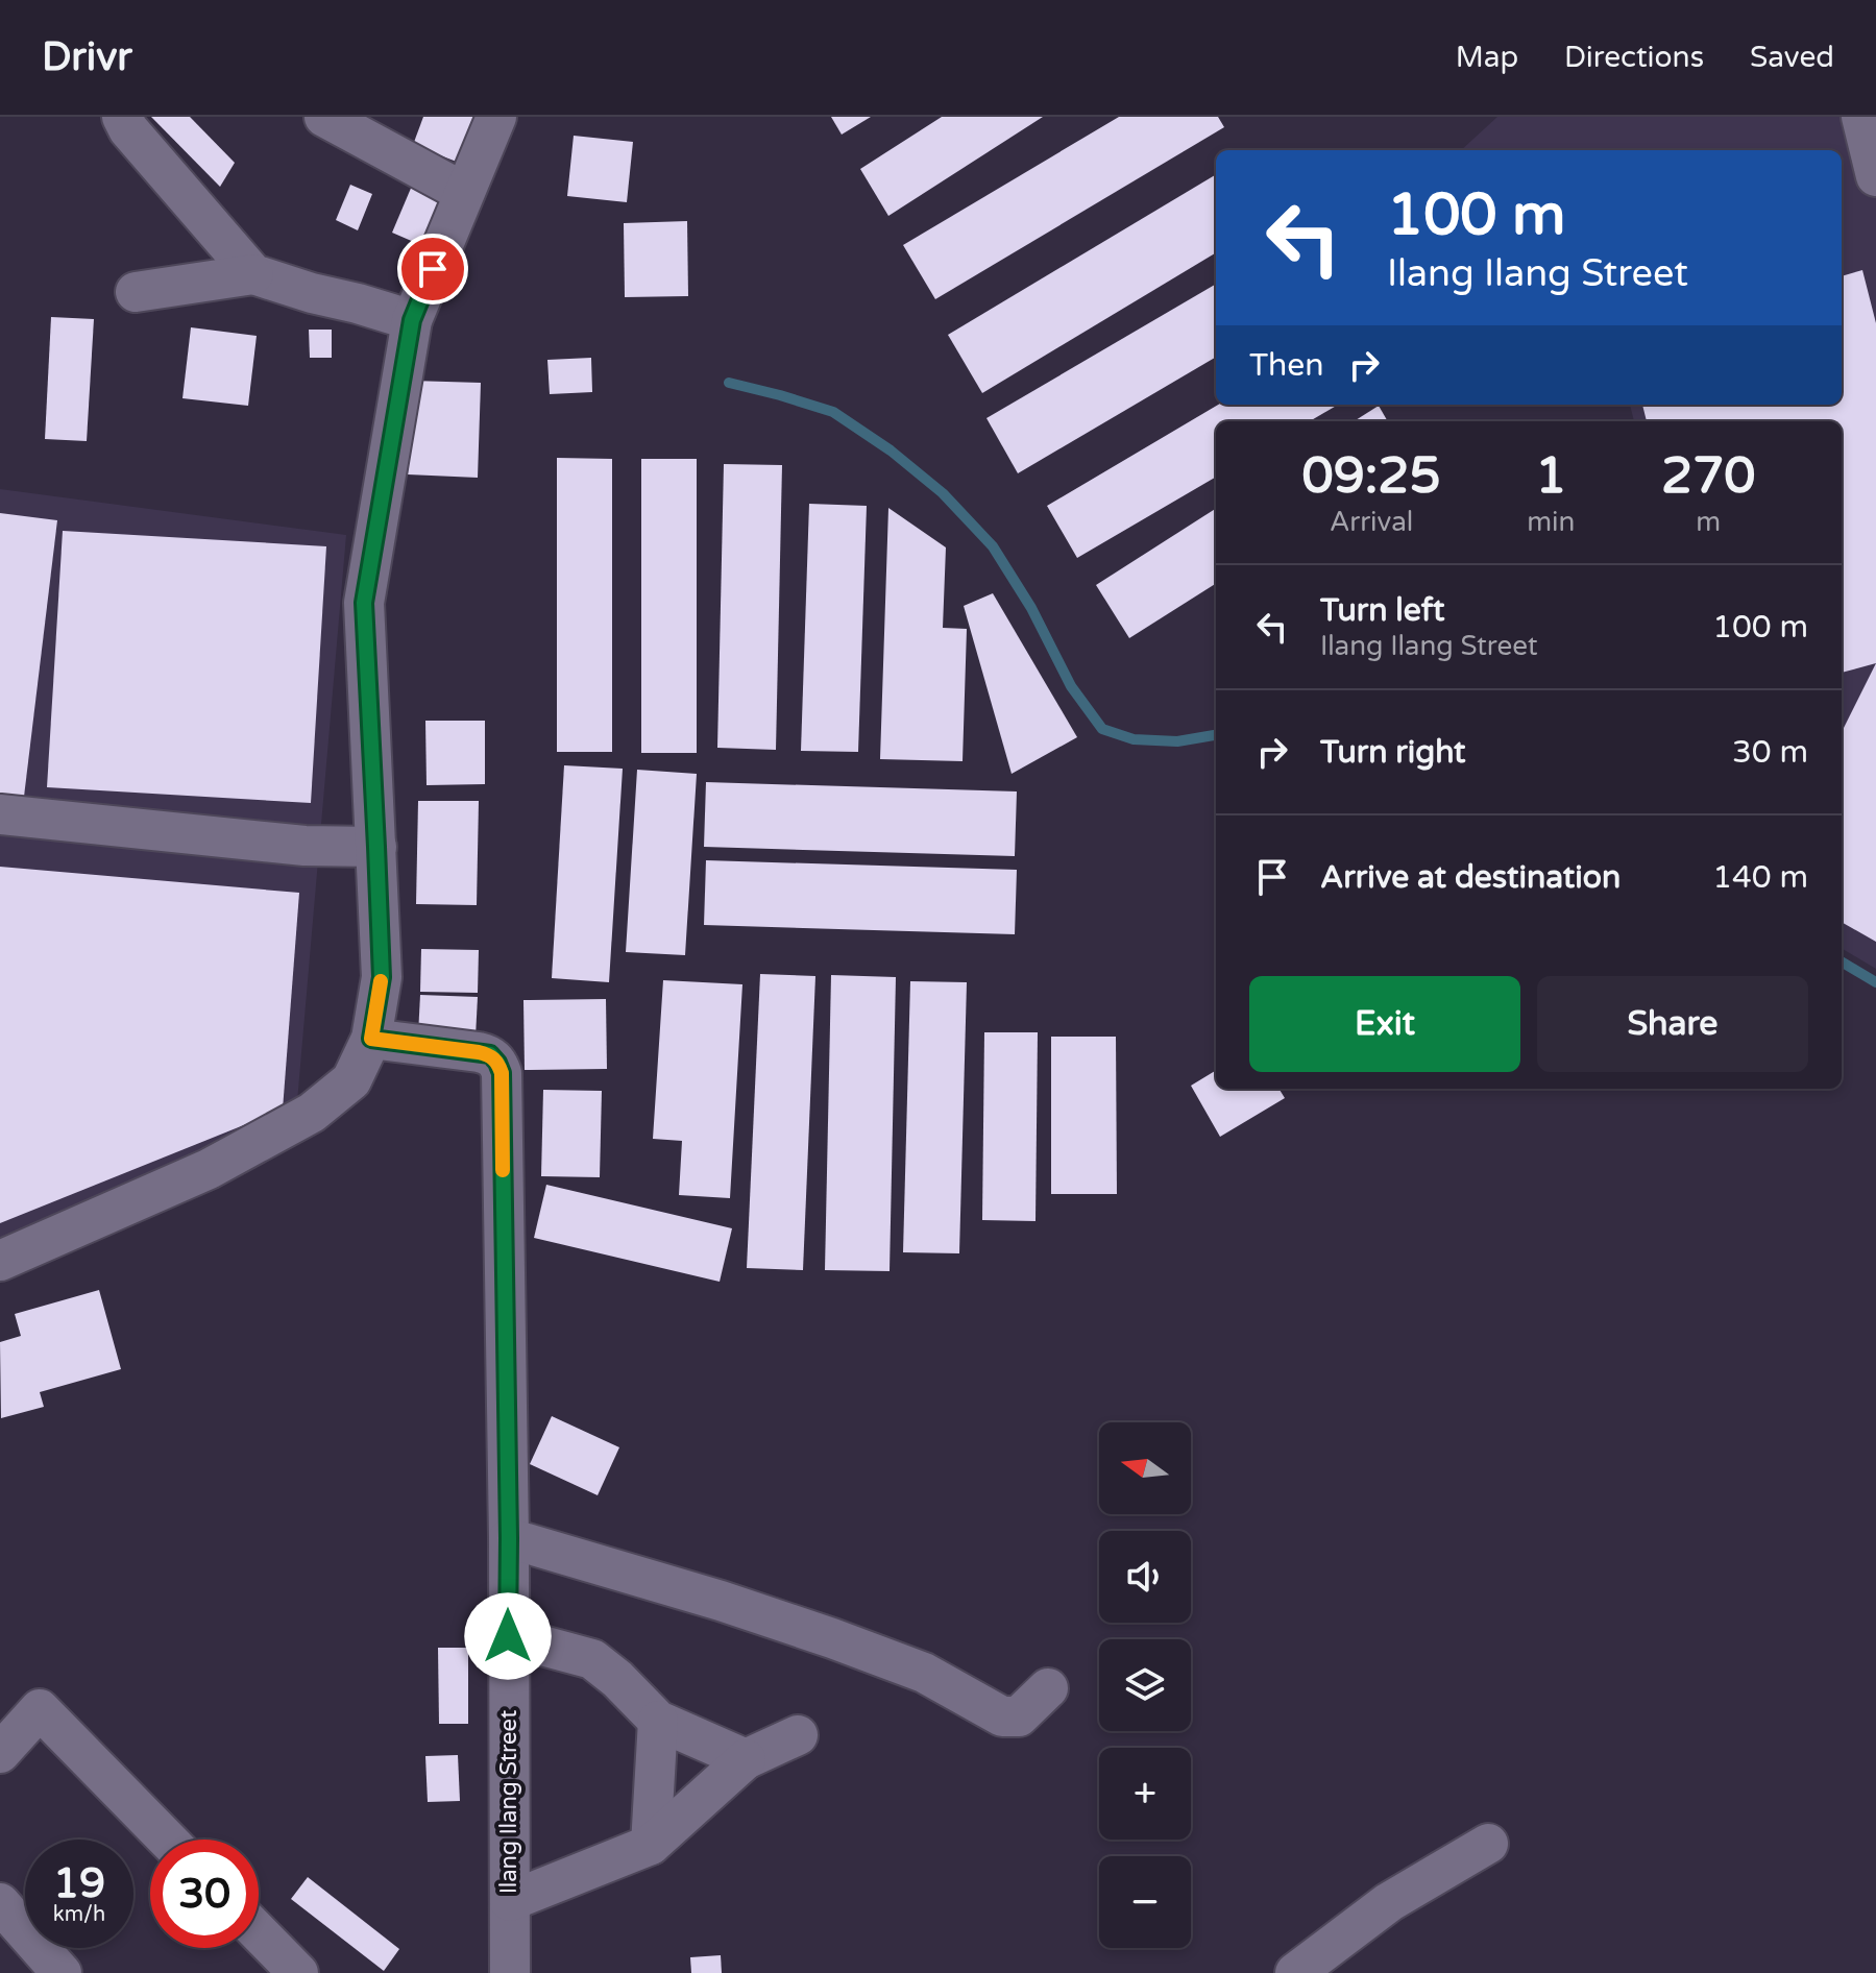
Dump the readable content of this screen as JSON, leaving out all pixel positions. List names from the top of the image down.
{
  "streets": {
    "street": ["Ilang Ilang Street"]
  },
  "north": "left",
  "page": {
    "header": "Drivr",
    "nav": ["Map", "Directions", "Saved"],
    "turn": ["100 m", "Ilang Ilang Street"],
    "then": "Then",
    "eta": [
      "09:25",
      "Arrival",
      "1",
      "min",
      "270",
      "m"
    ],
    "list": [
      {
        "name": "Turn left",
        "note": "Ilang Ilang Street",
        "value": "100 m"
      },
      {
        "name": "Turn right",
        "value": "30 m"
      },
      {
        "name": "Arrive at destination",
        "value": "140 m"
      }
    ],
    "buttons": ["Exit", "Share"],
    "map_buttons": ["+", "−"],
    "speed": "19 km/h",
    "limit": "30"
  }
}
